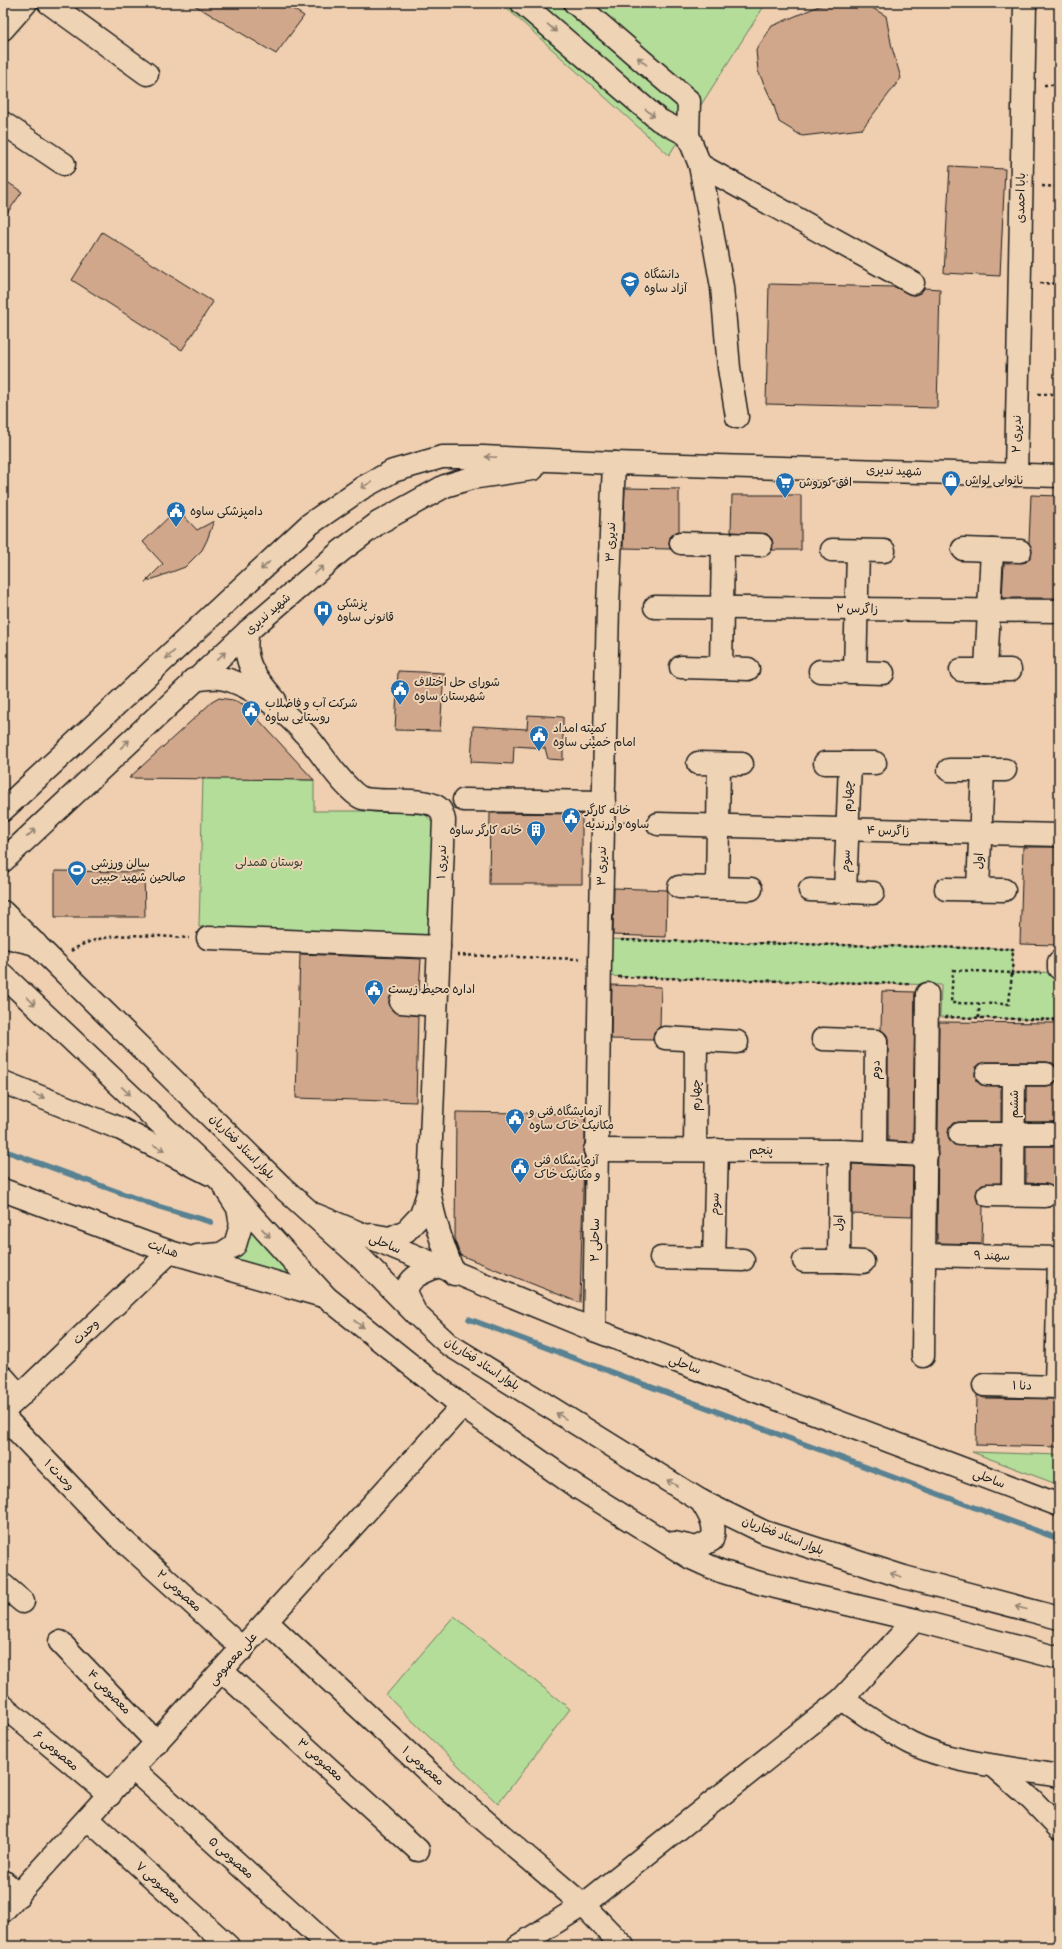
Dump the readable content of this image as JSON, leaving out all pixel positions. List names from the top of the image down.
{
  "streets": {
    "street": [
      "بابا احمدی",
      "ندیری ۲",
      "شهید ندیری",
      "ندیری ۳",
      "زاگرس ۲",
      "چهارم",
      "زاگرس ۴",
      "سوم",
      "اول",
      "ندیری ۱",
      "دوم",
      "ششم",
      "بلوار استاد فخاریان",
      "پنجم",
      "ساحلی ۲",
      "ساحلی",
      "هدایت",
      "سهند ۹",
      "وحدت",
      "دنا ۱",
      "وحدت ۱",
      "معصومی ۲",
      "علی معصومی",
      "معصومی ۴",
      "معصومی ۶",
      "معصومی ۳",
      "معصومی ۱",
      "معصومی ۵",
      "معصومی ۷"
    ]
  },
  "crossings": [
    ["بابا احمدی", "ندیری ۲"],
    ["ندیری ۲", "شهید ندیری"],
    ["شهید ندیری", "ندیری ۳"],
    ["شهید ندیری", "ندیری ۱"],
    ["ندیری ۳", "پنجم"],
    ["ندیری ۳", "ساحلی ۲"],
    ["چهارم", "زاگرس ۴"],
    ["چهارم", "سوم"],
    ["چهارم", "پنجم"],
    ["زاگرس ۴", "سوم"],
    ["زاگرس ۴", "اول"],
    ["سوم", "پنجم"],
    ["اول", "پنجم"],
    ["دوم", "پنجم"],
    ["بلوار استاد فخاریان", "ساحلی"],
    ["پنجم", "ساحلی ۲"],
    ["ساحلی ۲", "ساحلی"],
    ["هدایت", "وحدت"],
    ["وحدت ۱", "معصومی ۲"],
    ["معصومی ۲", "علی معصومی"],
    ["علی معصومی", "معصومی ۴"],
    ["علی معصومی", "معصومی ۶"],
    ["علی معصومی", "معصومی ۳"],
    ["علی معصومی", "معصومی ۱"],
    ["علی معصومی", "معصومی ۵"],
    ["علی معصومی", "معصومی ۷"]
  ],
  "parks": ["بوستان همدلی"],
  "places": {
    "school or university": ["دانشگاه آزاد ساوه"],
    "shop": ["نانوایی لواش"],
    "supermarket": ["افق کوروش"],
    "public building": [
      "دامپزشکی ساوه",
      "شورای حل اختلاف شهرستان ساوه",
      "شرکت آب و فاضلاب روستایی ساوه",
      "کمیته امداد امام خمینی ساوه",
      "خانه کارگر ساوه و زرندیه",
      "اداره محیط زیست",
      "آزمایشگاه فنی و مکانیک خاک ساوه",
      "آزمایشگاه فنی و مکانیک خاک"
    ],
    "hospital": ["پزشکی قانونی ساوه"],
    "building": ["خانه کارگر ساوه"],
    "sports": ["سالن ورزشی صالحین شهید حبیبی"]
  }
}
